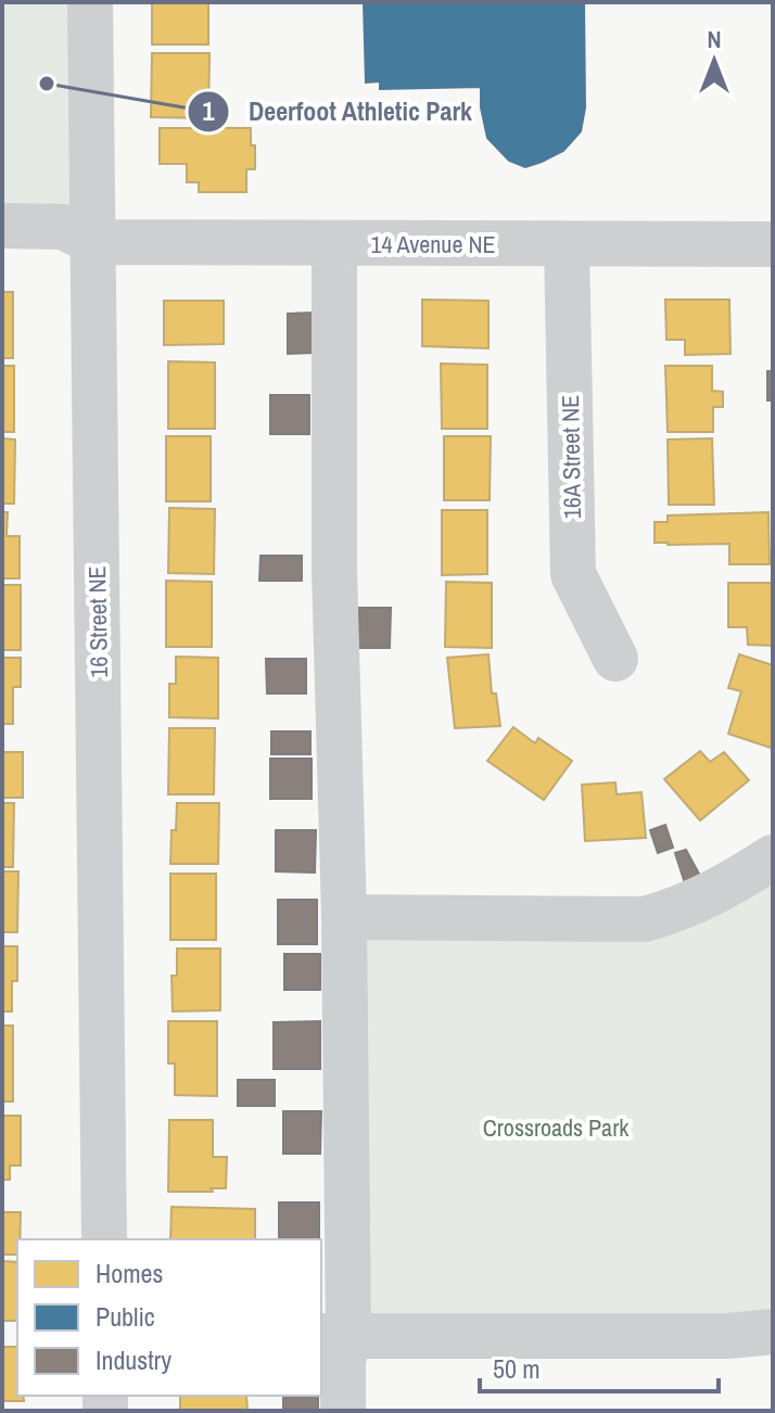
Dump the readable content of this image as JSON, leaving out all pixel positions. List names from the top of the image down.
{
  "streets": {
    "street": ["14 Avenue NE", "16A Street NE", "16 Street NE"]
  },
  "crossings": [
    ["14 Avenue NE", "16A Street NE"],
    ["14 Avenue NE", "16 Street NE"]
  ],
  "parks": ["Crossroads Park"],
  "places": ["Deerfoot Athletic Park"],
  "legend": ["Homes", "Public", "Industry"],
  "scale_bar": "50 m",
  "north": "top"
}
